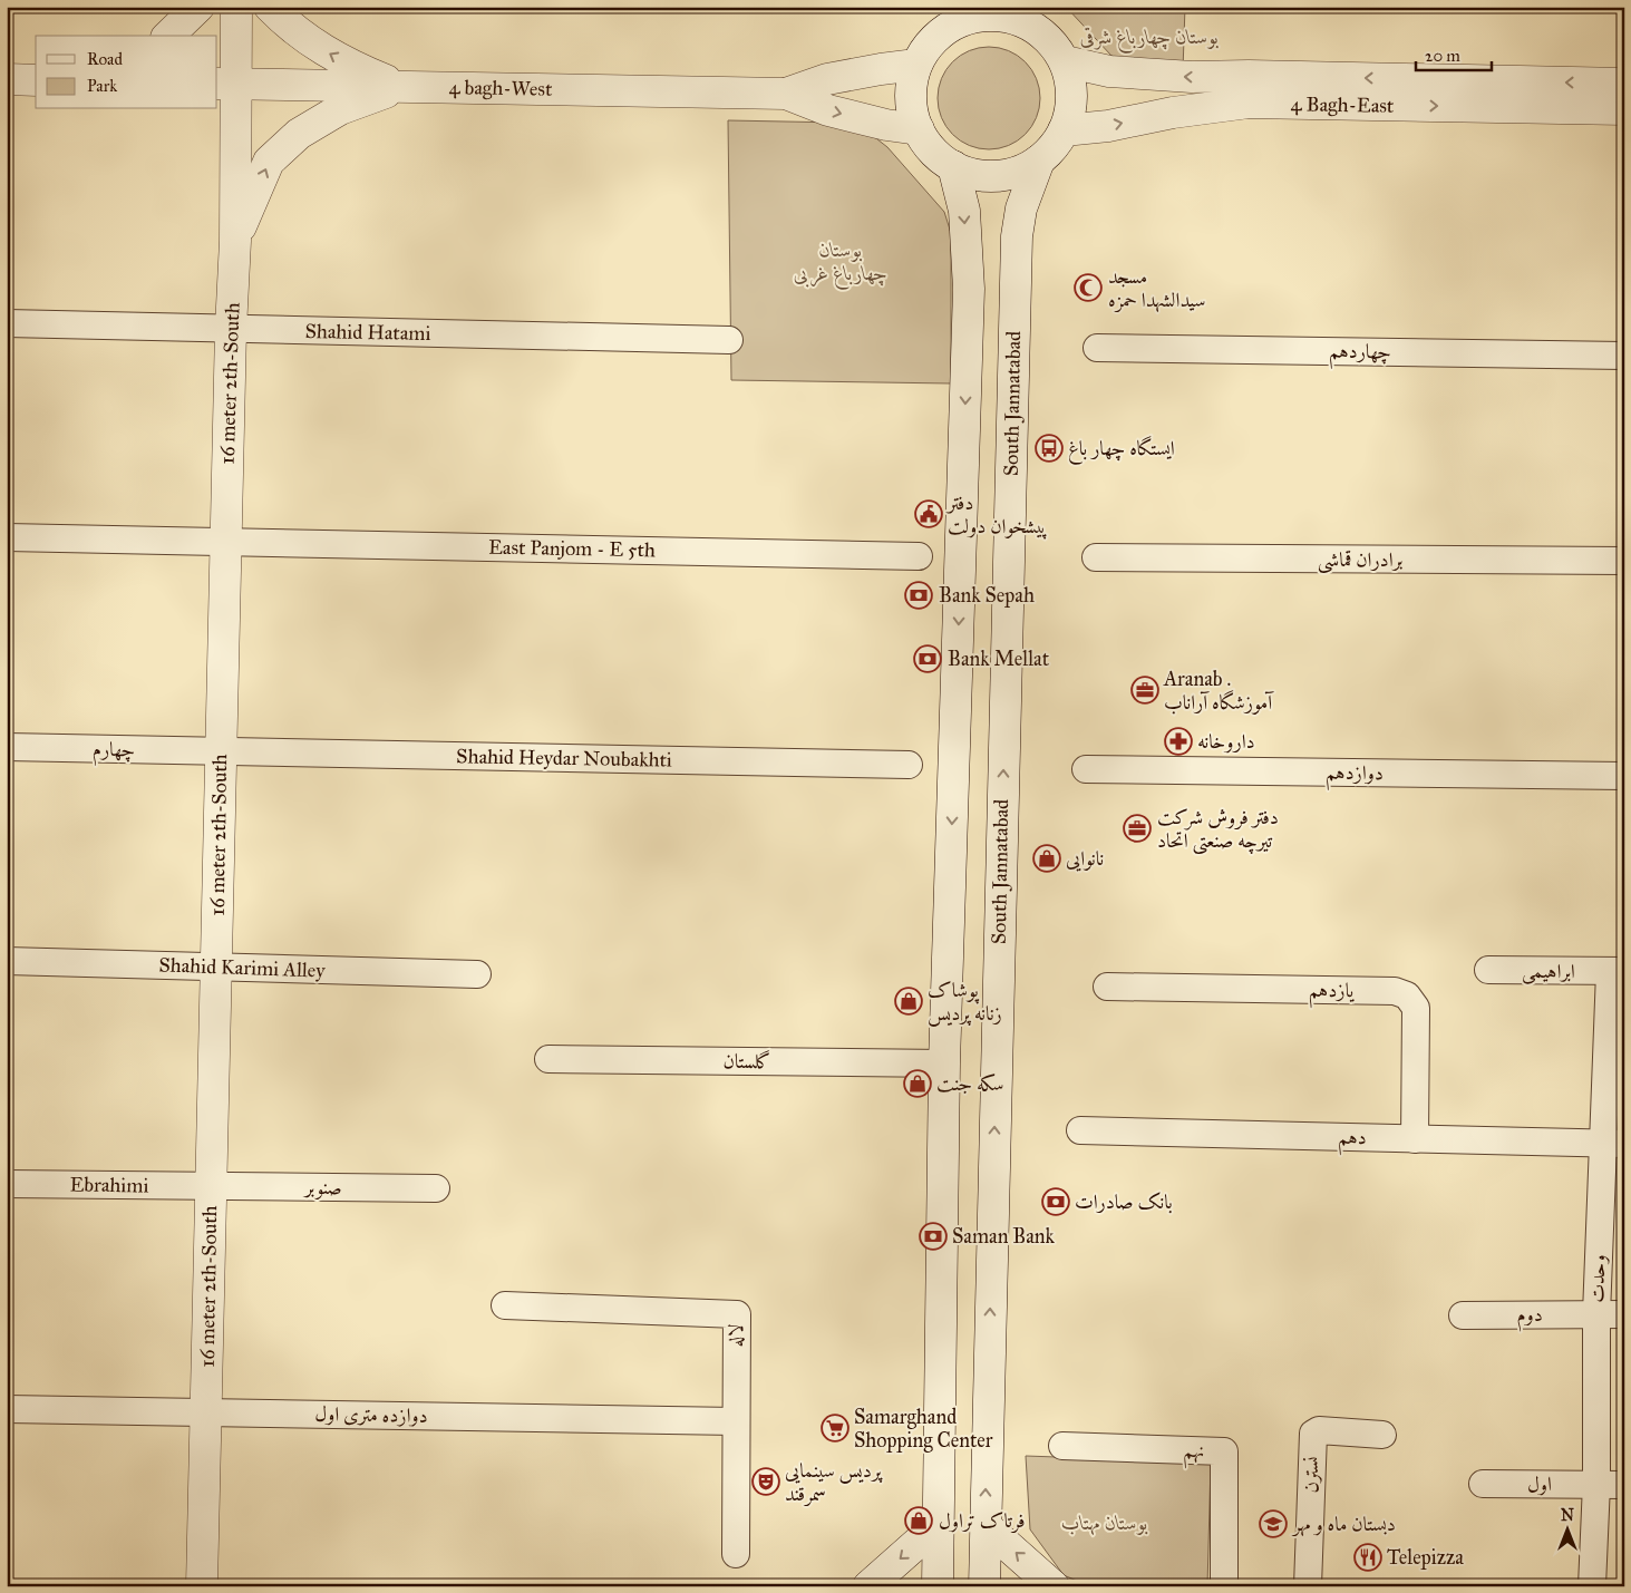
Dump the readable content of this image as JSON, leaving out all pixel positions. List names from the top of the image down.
{
  "streets": {
    "street": [
      "4 bagh-West",
      "4 Bagh-East",
      "Shahid Hatami",
      "چهاردهم",
      "16 meter 2th-South",
      "South Jannatabad",
      "East Panjom - E 5th",
      "برادران قماشی",
      "چهارم",
      "Shahid Heydar Noubakhti",
      "دوازدهم",
      "Shahid Karimi Alley",
      "ابراهیمی",
      "یازدهم",
      "گلستان",
      "دهم",
      "Ebrahimi",
      "صنوبر",
      "وحدت",
      "دوم",
      "لاله",
      "دوازده متری اول",
      "نهم",
      "نسترن",
      "اول"
    ]
  },
  "crossings": [
    ["4 bagh-West", "16 meter 2th-South"],
    ["4 Bagh-East", "South Jannatabad"],
    ["Shahid Hatami", "16 meter 2th-South"],
    ["16 meter 2th-South", "East Panjom - E 5th"],
    ["16 meter 2th-South", "چهارم"],
    ["16 meter 2th-South", "Shahid Heydar Noubakhti"],
    ["16 meter 2th-South", "Shahid Karimi Alley"],
    ["16 meter 2th-South", "Ebrahimi"],
    ["16 meter 2th-South", "صنوبر"],
    ["16 meter 2th-South", "دوازده متری اول"],
    ["چهارم", "Shahid Heydar Noubakhti"],
    ["ابراهیمی", "وحدت"],
    ["یازدهم", "دهم"],
    ["دهم", "وحدت"],
    ["Ebrahimi", "صنوبر"],
    ["وحدت", "دوم"],
    ["وحدت", "اول"],
    ["لاله", "دوازده متری اول"]
  ],
  "parks": ["بوستان چهارباغ شرقی", "بوستان چهارباغ غربی", "بوستان مهتاب"],
  "places": {
    "mosque": ["مسجد سیدالشهدا حمزه"],
    "bus stop": ["ایستگاه چهار باغ"],
    "public building": ["دفتر پیشخوان دولت"],
    "bank": [
      "Bank Sepah",
      "Bank Mellat",
      "بانک صادرات",
      "Saman Bank"
    ],
    "office": ["Aranab . آموزشگاه آراناب", "دفتر فروش شرکت تیرچه صنعتی اتحاد"],
    "pharmacy": ["داروخانه"],
    "shop": [
      "نانوایی",
      "پوشاک زنانه پردیس",
      "سکه جنت",
      "فرتاک تراول"
    ],
    "supermarket": ["Samarghand Shopping Center"],
    "theatre": ["پردیس سینمایی سمرقند"],
    "school or university": ["دبستان ماه و مهر"],
    "restaurant": ["Telepizza"]
  },
  "legend": ["Road", "Park"],
  "scale_bar": "20 m",
  "north": "top"
}
